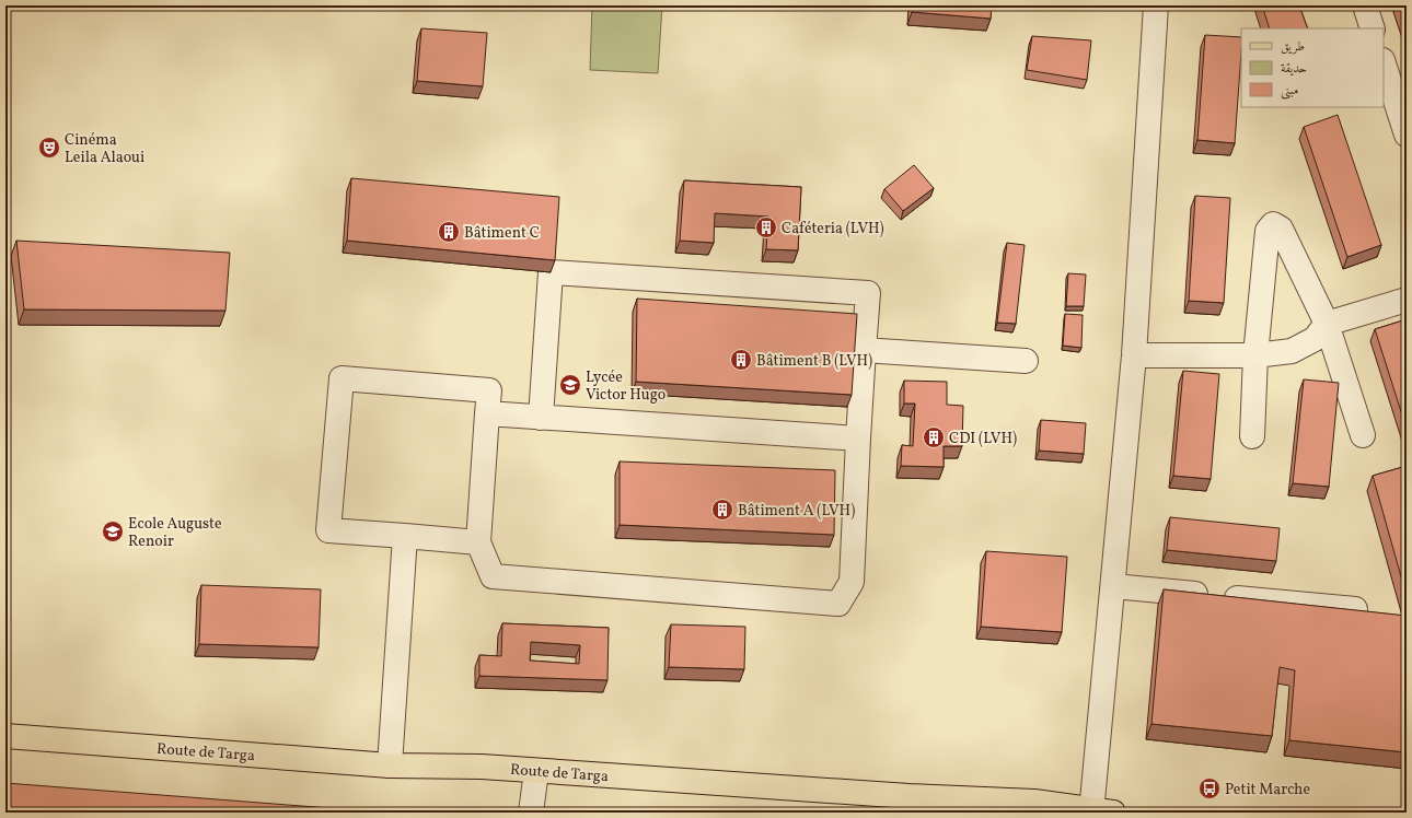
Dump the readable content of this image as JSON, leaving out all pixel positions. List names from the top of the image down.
{
  "streets": {
    "main road": ["Route de Targa"]
  },
  "places": {
    "theatre": ["Cinéma Leila Alaoui"],
    "building": [
      "Caféteria (LVH)",
      "Bâtiment C",
      "Bâtiment B (LVH)",
      "CDI (LVH)",
      "Bâtiment A (LVH)"
    ],
    "school or university": ["Lycée Victor Hugo", "Ecole Auguste Renoir"],
    "bus stop": ["Petit Marche"]
  },
  "legend": ["طريق", "حديقة", "مبنى"]
}
